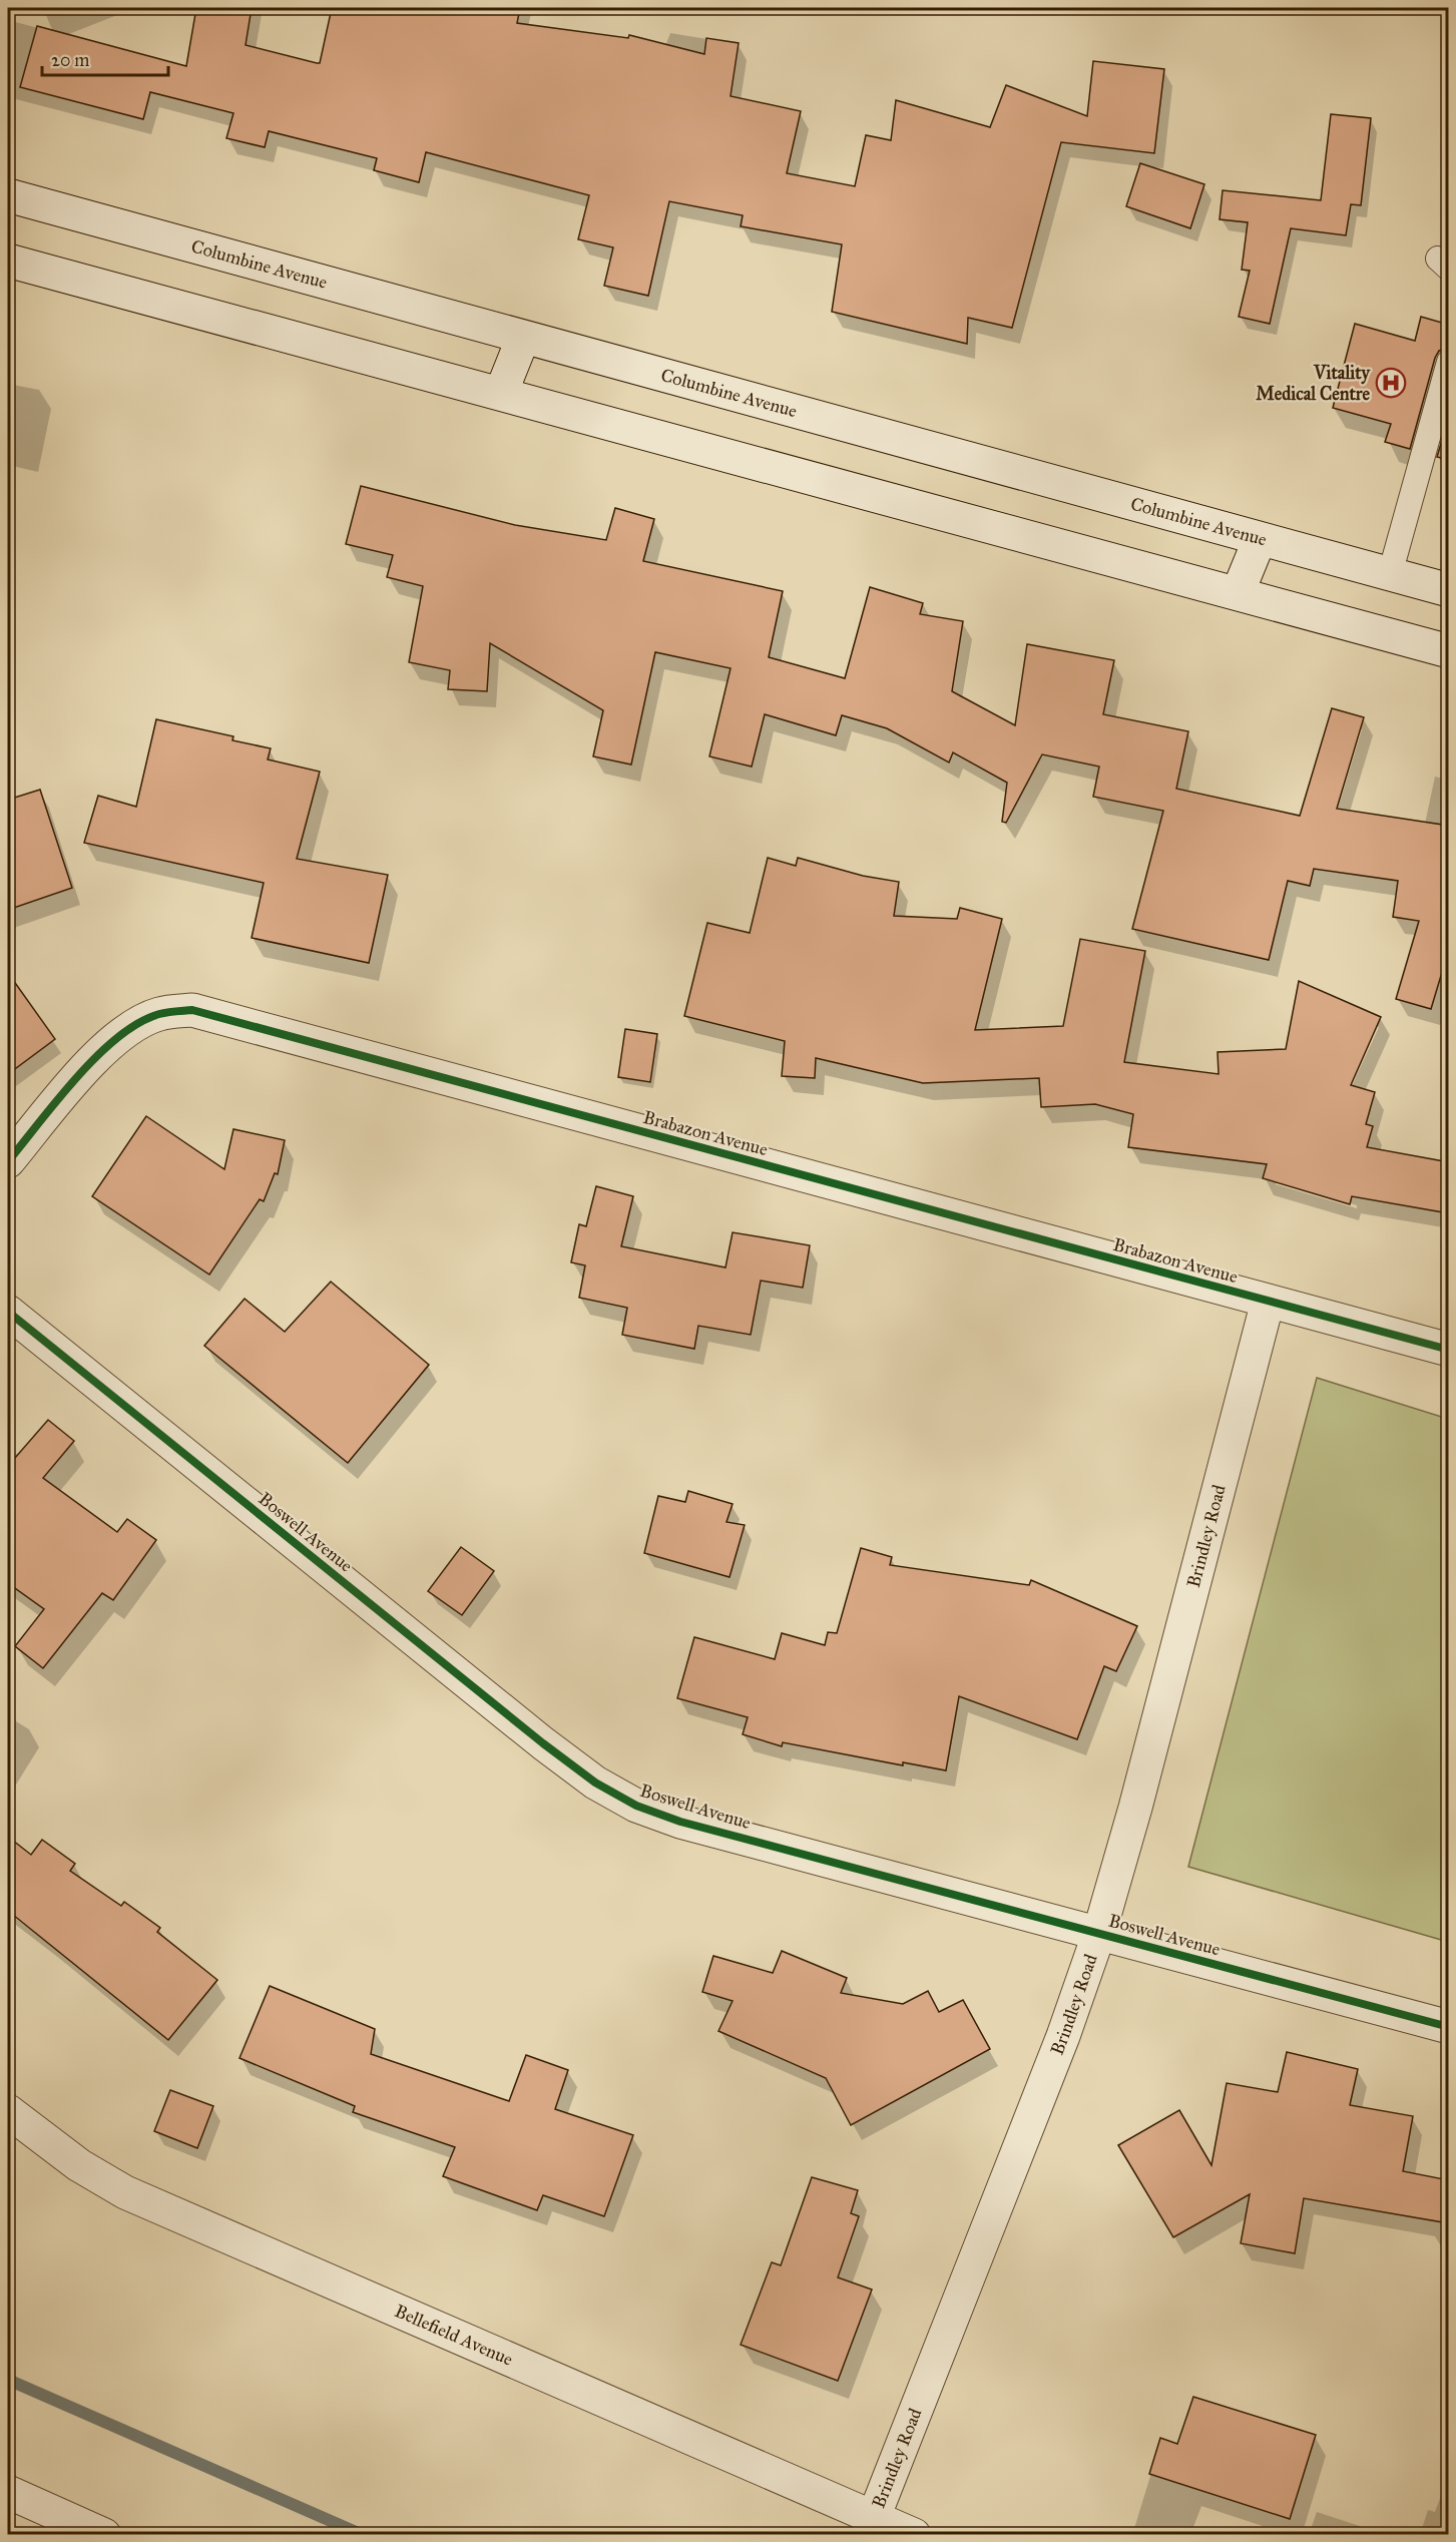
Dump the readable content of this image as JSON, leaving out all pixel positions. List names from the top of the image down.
{
  "streets": {
    "street": [
      "Columbine Avenue",
      "Brabazon Avenue",
      "Boswell Avenue",
      "Brindley Road",
      "Bellefield Avenue"
    ]
  },
  "crossings": [
    ["Brabazon Avenue", "Brindley Road"],
    ["Boswell Avenue", "Brindley Road"],
    ["Brindley Road", "Bellefield Avenue"]
  ],
  "places": {
    "hospital": ["Vitality Medical Centre"]
  },
  "scale_bar": "20 m"
}
